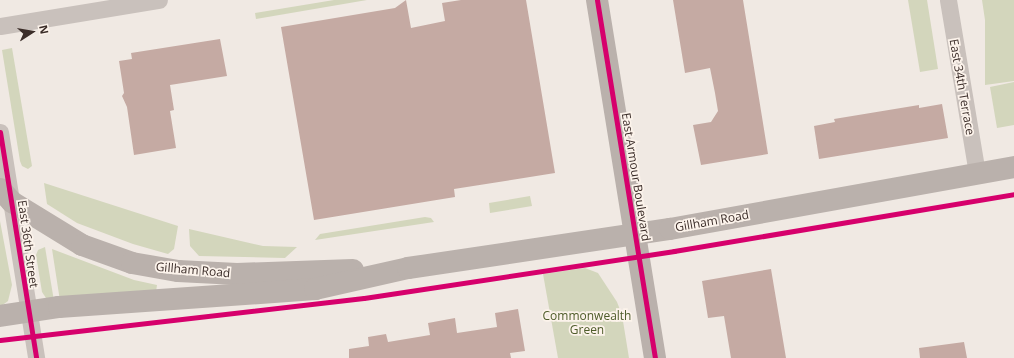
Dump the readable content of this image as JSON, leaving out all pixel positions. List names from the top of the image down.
{
  "streets": {
    "main road": ["East Armour Boulevard", "Gillham Road"],
    "street": ["East 34th Terrace", "East 36th Street"]
  },
  "crossings": [
    ["East 34th Terrace", "Gillham Road"],
    ["East Armour Boulevard", "Gillham Road"],
    ["Gillham Road", "East 36th Street"]
  ],
  "parks": ["Commonwealth Green"],
  "north": "right"
}
